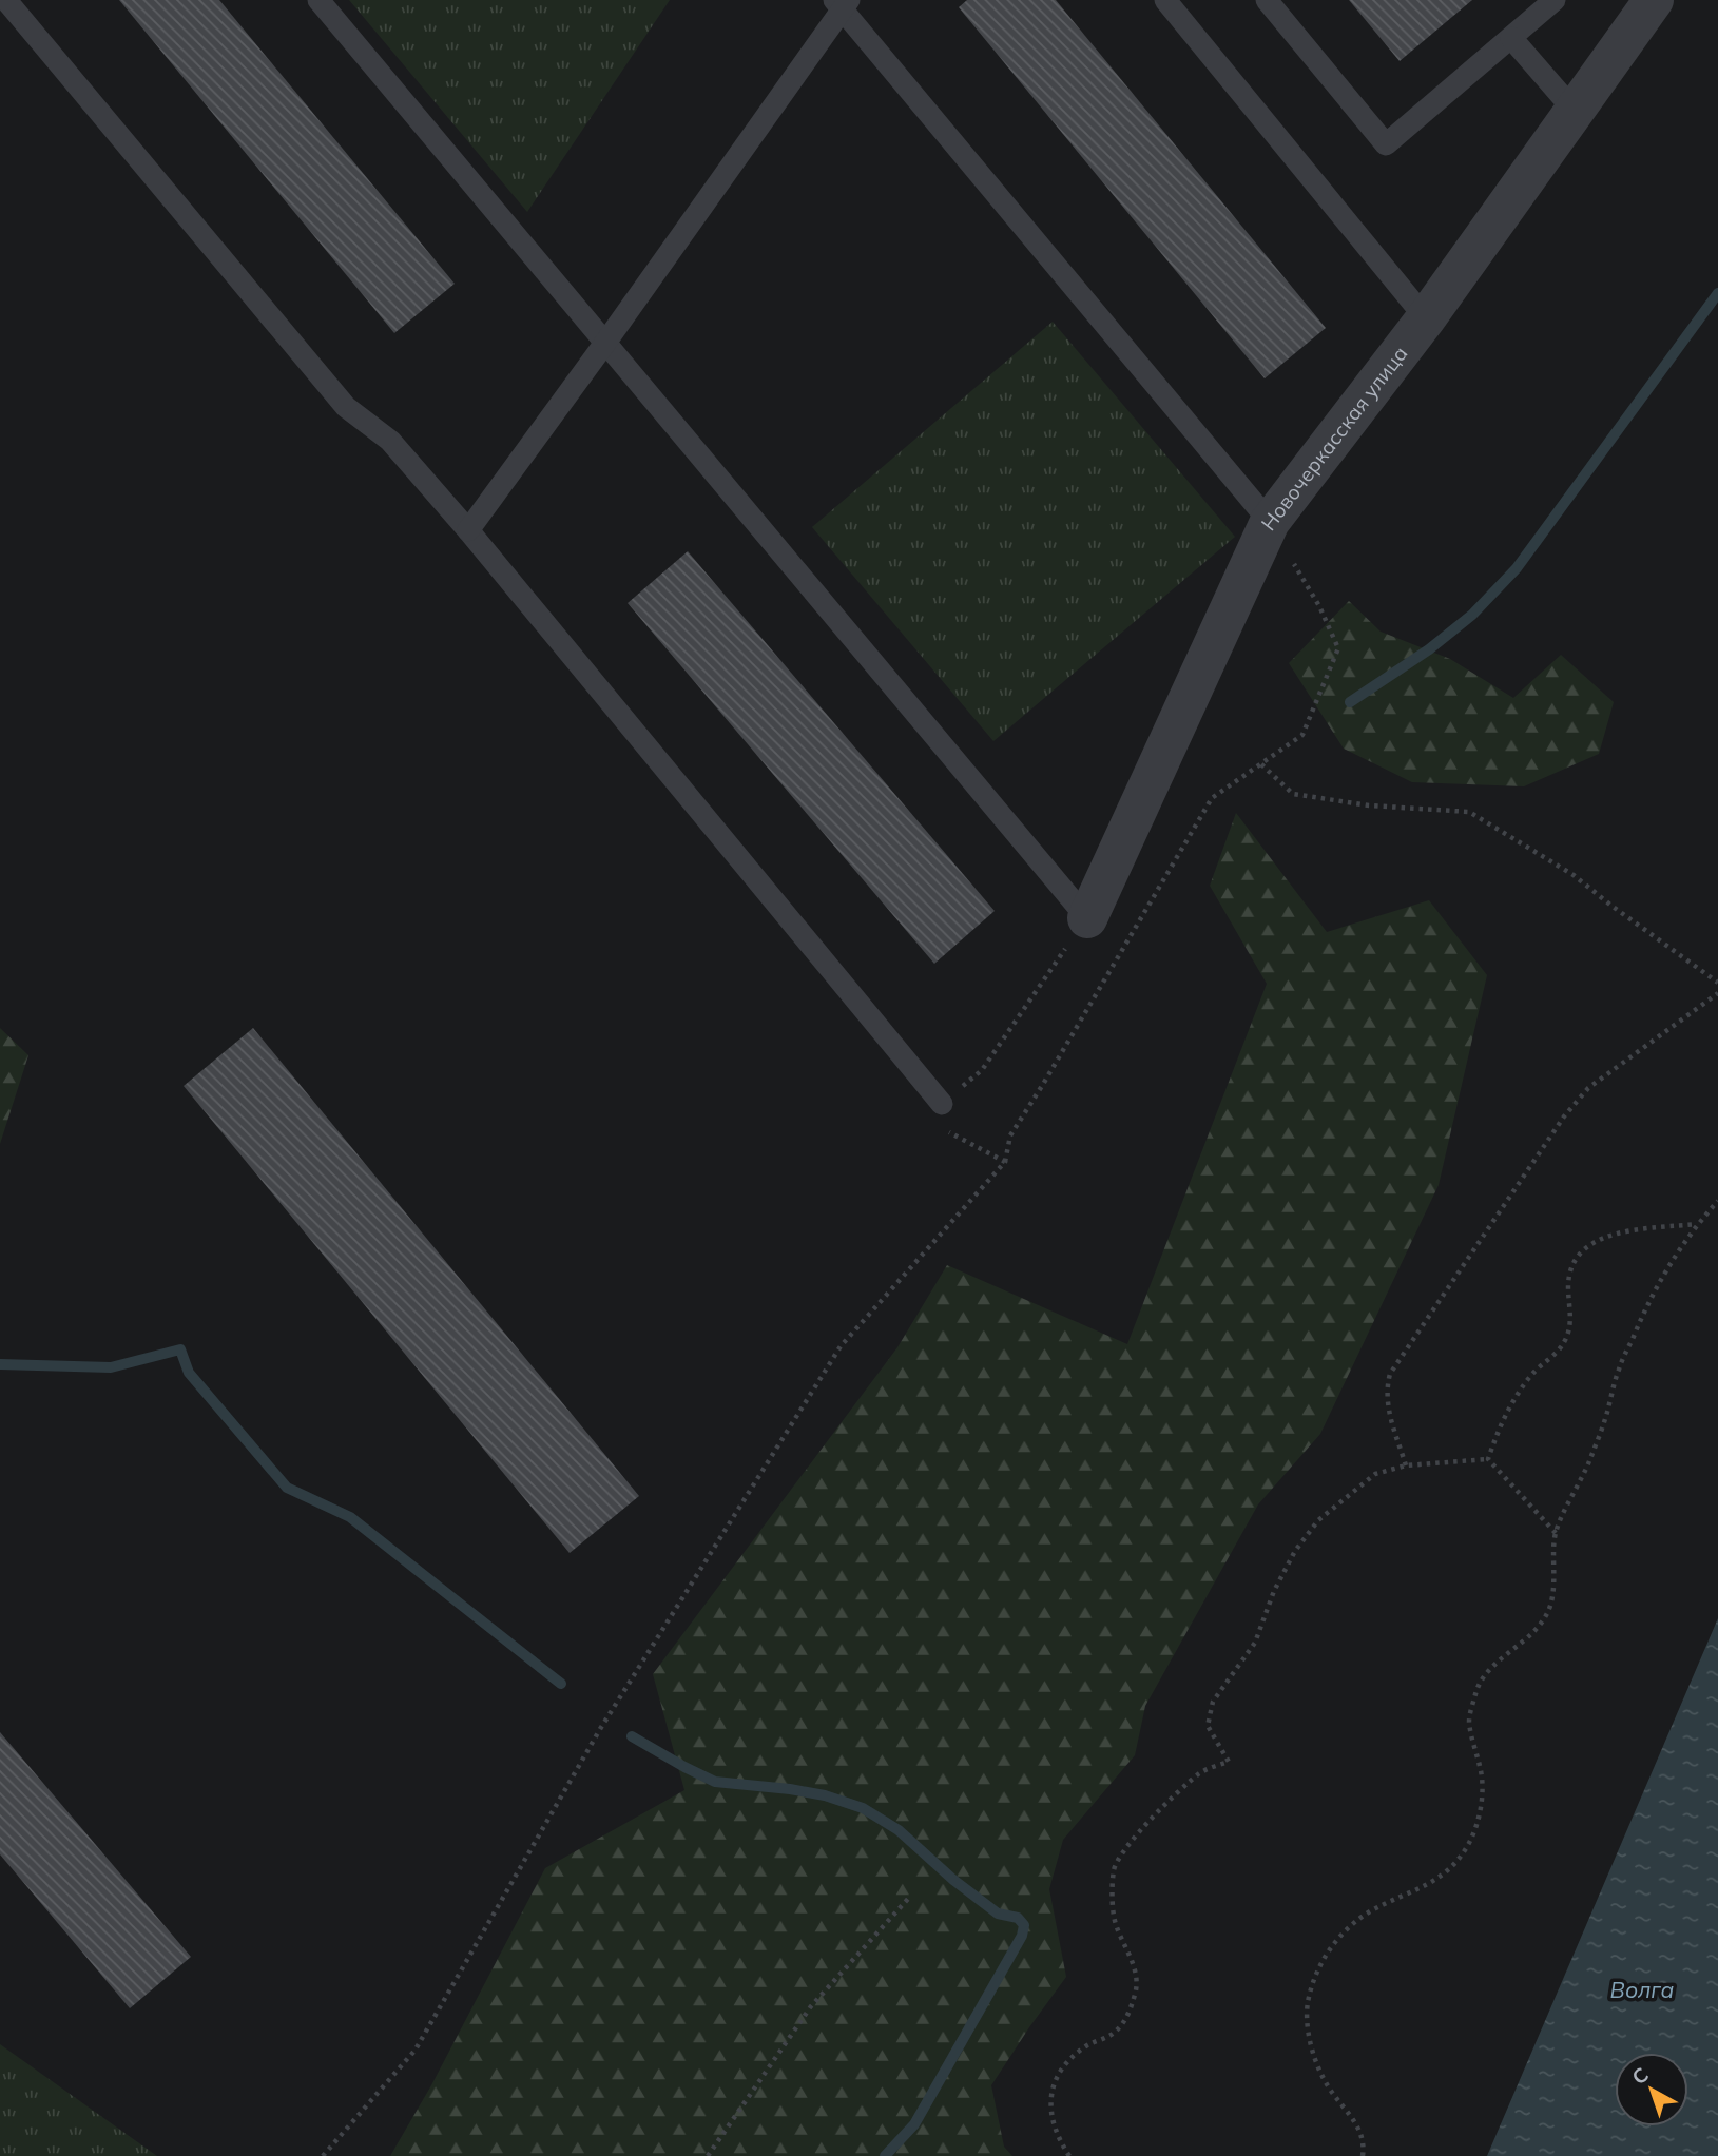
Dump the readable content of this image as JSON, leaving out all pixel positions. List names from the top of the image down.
{
  "streets": {
    "street": ["Новочеркасская улица"]
  },
  "water": ["Волга"],
  "north": "top left"
}
